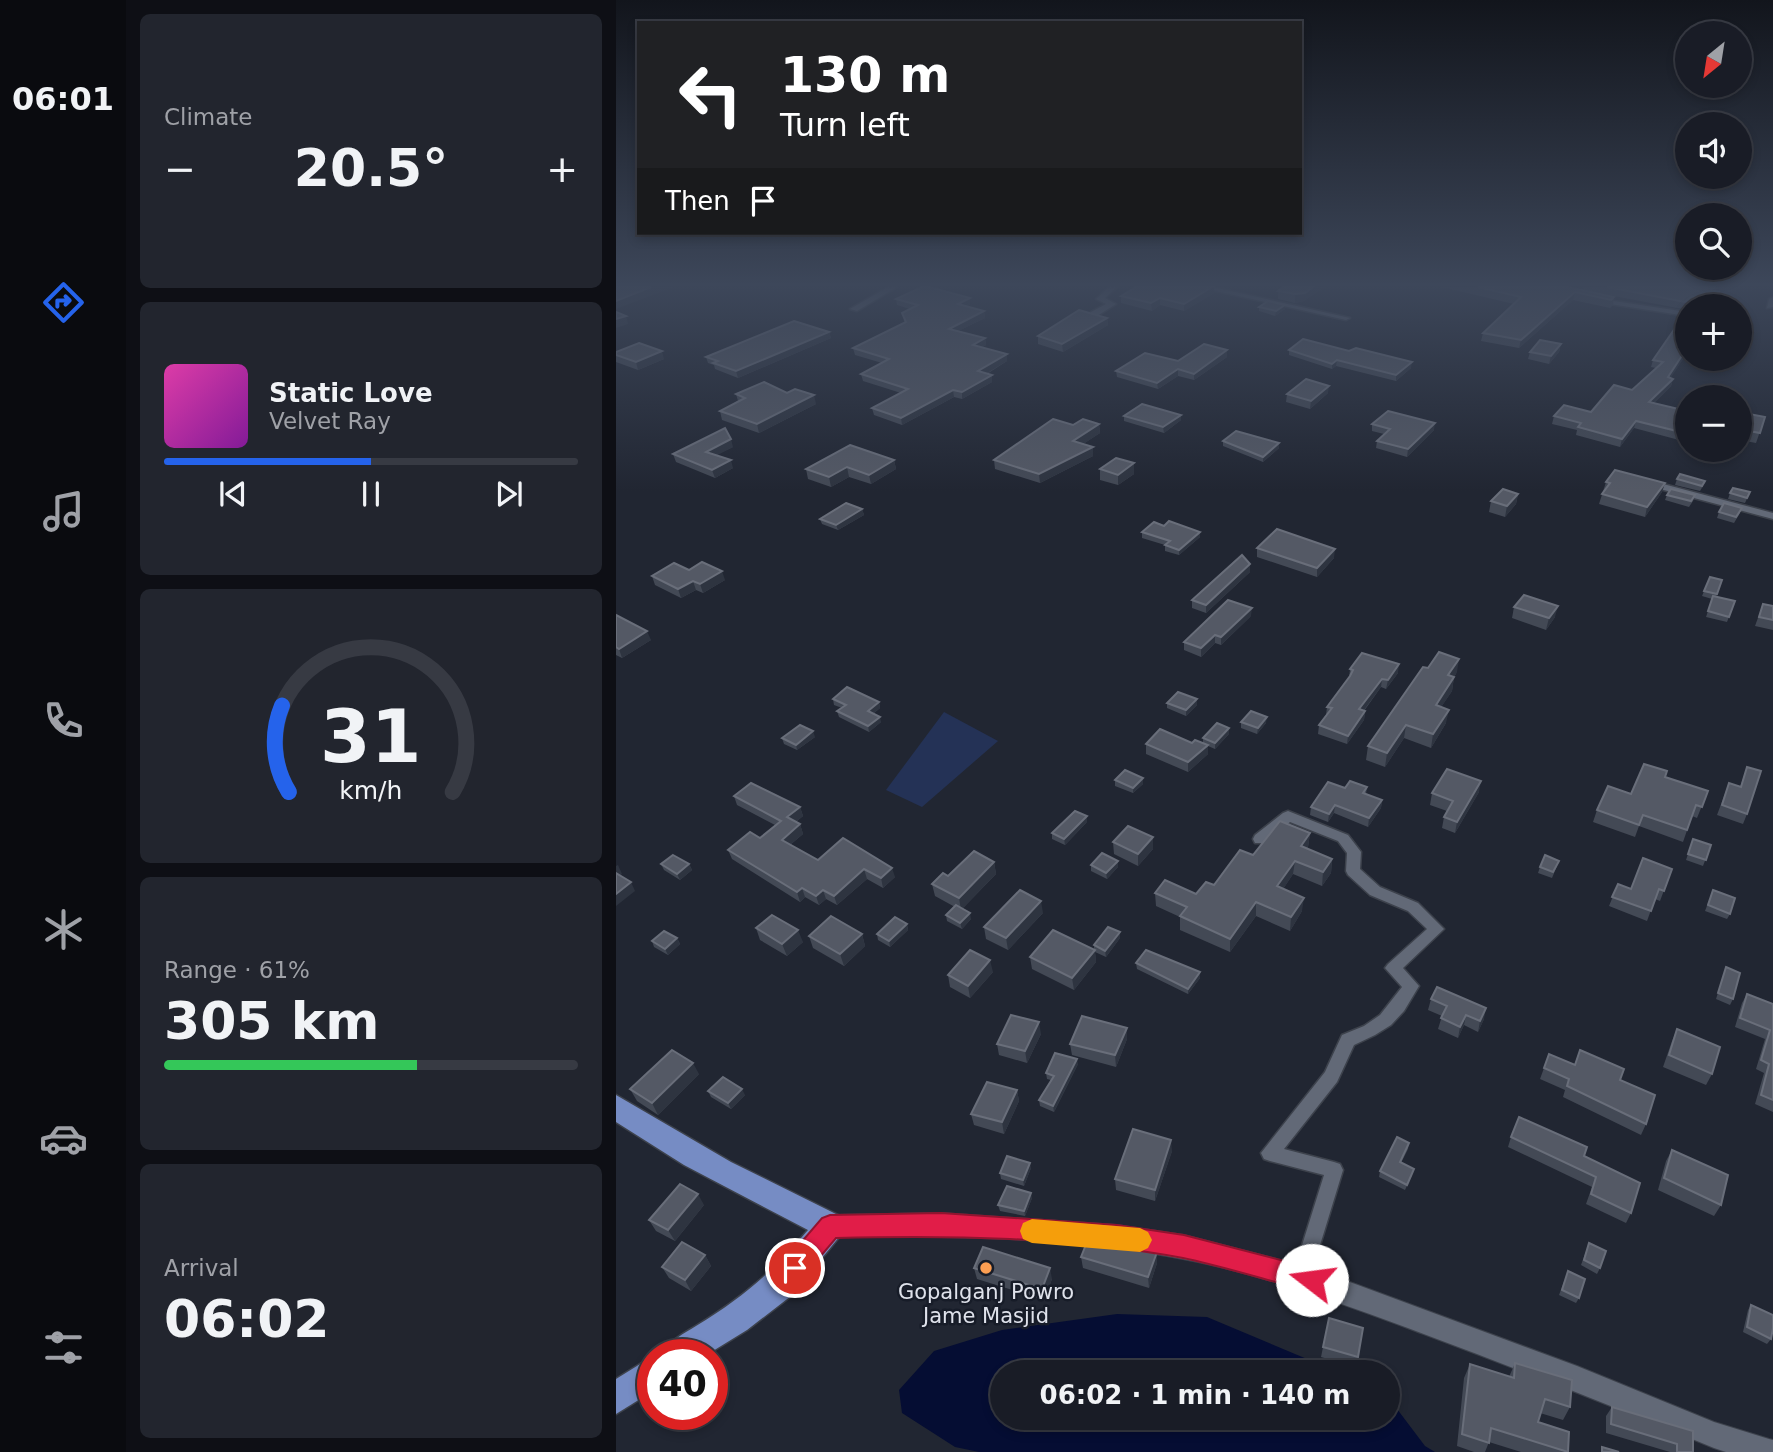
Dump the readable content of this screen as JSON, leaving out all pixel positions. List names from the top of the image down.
{
  "places": ["Gopalganj Powro Jame Masjid"],
  "north": "bottom left",
  "page": {
    "tabs": "06:01",
    "tile": [
      "Climate",
      ["Range · 61%", "305 km"],
      ["Arrival", "06:02"]
    ],
    "map_buttons": ["+", "−"],
    "turn": ["130 m", "Turn left"],
    "heat": ["−", "20.5°", "+"],
    "then": "Then",
    "song": ["Static Love", "Velvet Ray"],
    "limit": "40",
    "trip": "06:02 · 1 min · 140 m",
    "gauge": ["31", "km/h"]
  }
}
